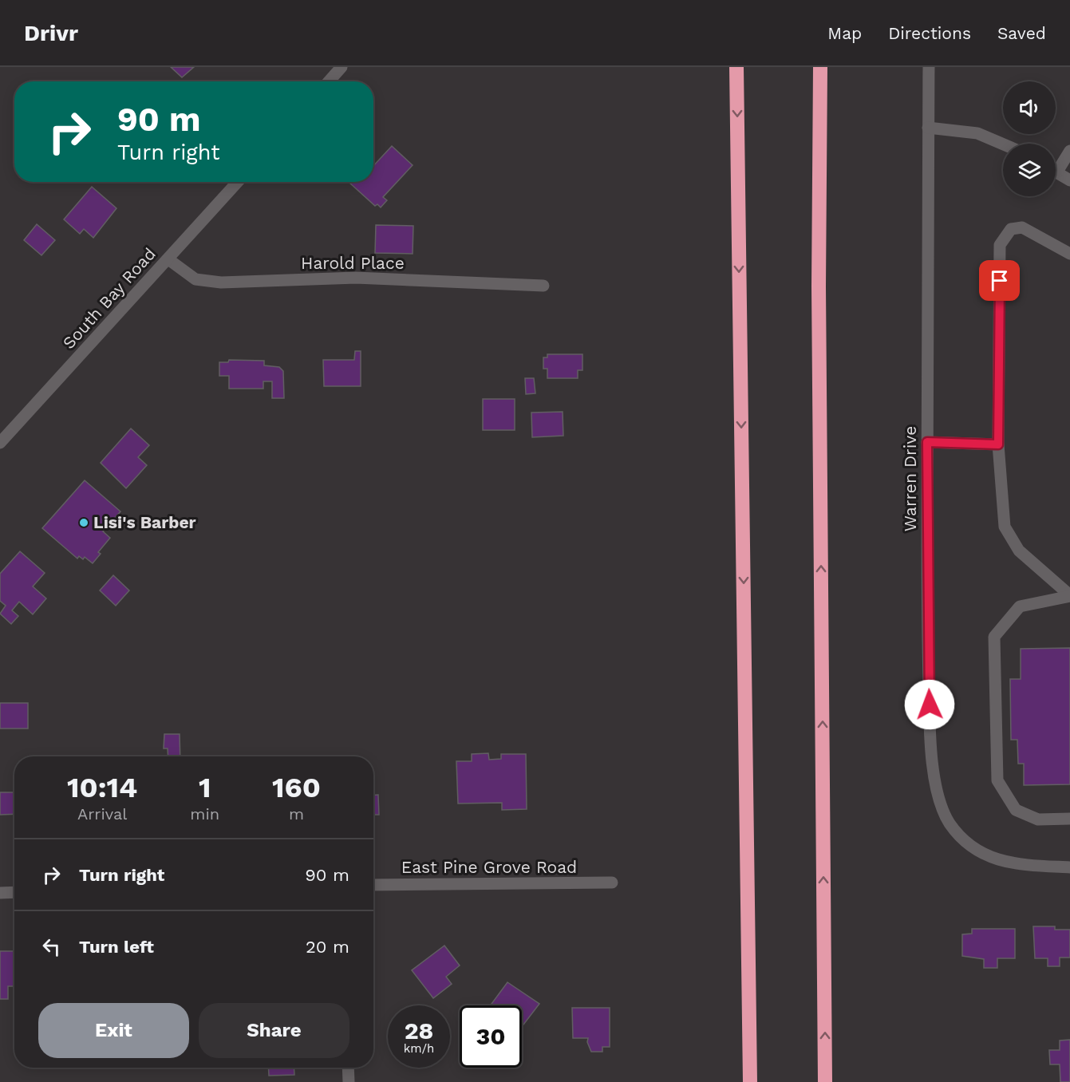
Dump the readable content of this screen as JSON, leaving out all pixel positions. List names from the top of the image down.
{
  "streets": {
    "street": [
      "Harold Place",
      "South Bay Road",
      "Warren Drive",
      "East Pine Grove Road"
    ]
  },
  "crossings": [
    ["Harold Place", "South Bay Road"]
  ],
  "places": ["Lisi's Barber"],
  "page": {
    "header": "Drivr",
    "nav": ["Map", "Directions", "Saved"],
    "turn": ["90 m", "Turn right"],
    "eta": [
      "10:14",
      "Arrival",
      "1",
      "min",
      "160",
      "m"
    ],
    "list": [
      {
        "name": "Turn right",
        "value": "90 m"
      },
      {
        "name": "Turn left",
        "value": "20 m"
      }
    ],
    "buttons": ["Exit", "Share"],
    "speed": "28 km/h",
    "limit": "30"
  }
}
